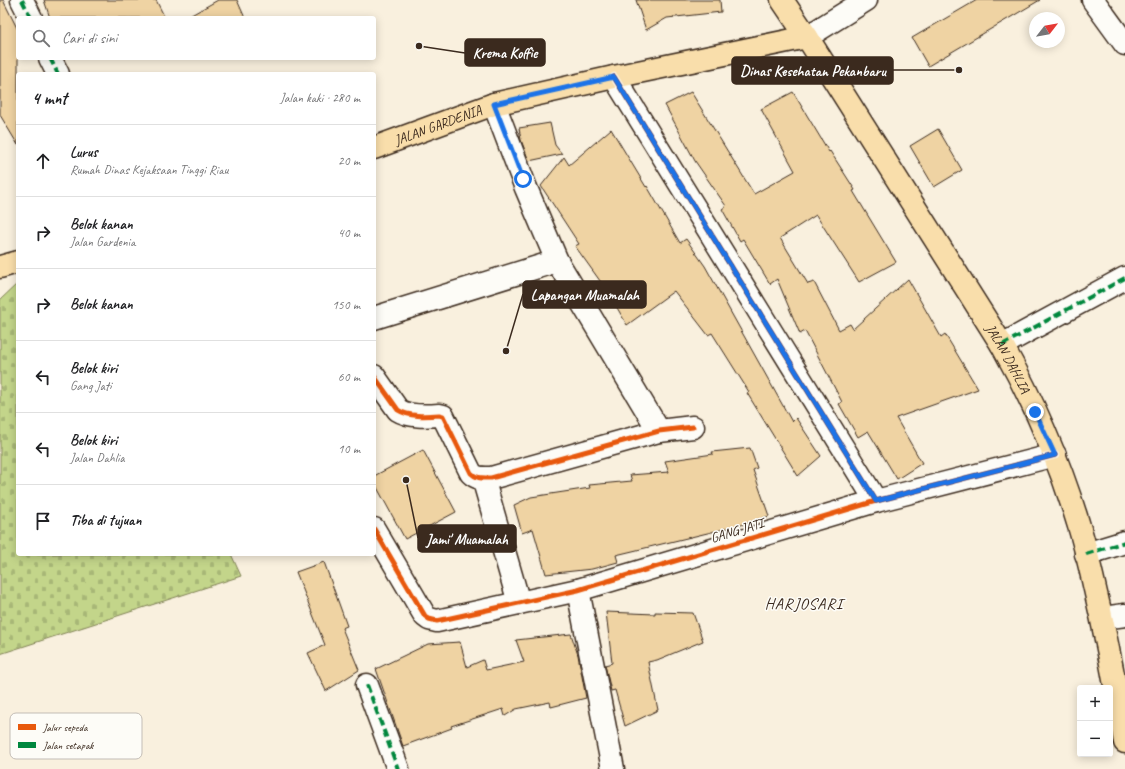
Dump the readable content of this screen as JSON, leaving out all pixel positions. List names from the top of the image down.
{
  "streets": {
    "main road": ["JALAN GARDENIA", "JALAN DAHLIA"],
    "street": ["GANG JATI"]
  },
  "crossings": [
    ["JALAN GARDENIA", "JALAN DAHLIA"],
    ["JALAN DAHLIA", "GANG JATI"]
  ],
  "districts": ["HARJOSARI"],
  "places": [
    "Krema Koffie",
    "Dinas Kesehatan Pekanbaru",
    "Lapangan Muamalah",
    "Jami' Muamalah"
  ],
  "legend": ["Jalur sepeda", "Jalan setapak"],
  "north": "top right",
  "page": {
    "search": "Cari di sini",
    "heading": ["4 mnt", "Jalan kaki · 280 m"],
    "list": [
      ["Lurus", "Rumah Dinas Kejaksaan Tinggi Riau", "20 m"],
      ["Belok kanan", "Jalan Gardenia", "40 m"],
      ["Belok kanan", "150 m"],
      ["Belok kiri", "Gang Jati", "60 m"],
      ["Belok kiri", "Jalan Dahlia", "10 m"],
      "Tiba di tujuan"
    ],
    "map_buttons": ["+", "−"]
  }
}
